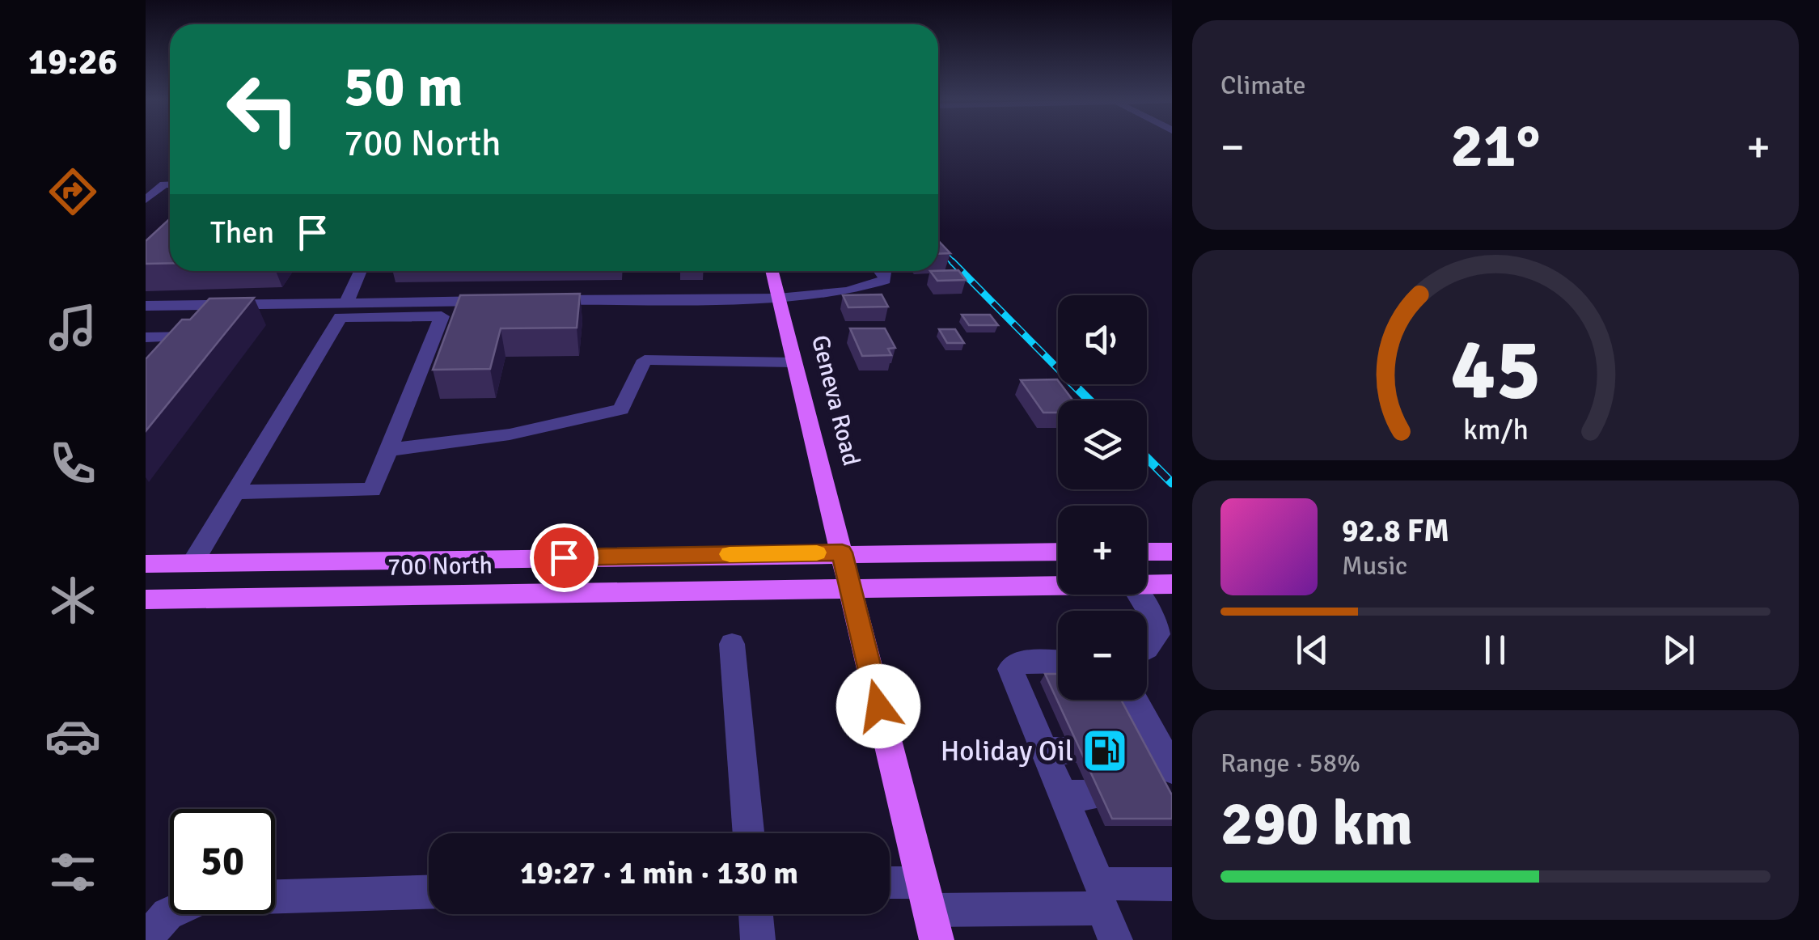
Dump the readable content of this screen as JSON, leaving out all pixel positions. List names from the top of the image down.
{
  "streets": {
    "main road": ["Geneva Road", "700 North"]
  },
  "crossings": [
    ["Geneva Road", "700 North"]
  ],
  "places": {
    "fuel station": ["Holiday Oil"]
  },
  "page": {
    "tabs": "19:26",
    "tile": [
      "Climate",
      ["Range · 58%", "290 km"]
    ],
    "turn": ["50 m", "700 North"],
    "heat": ["−", "21°", "+"],
    "then": "Then",
    "map_buttons": ["+", "−"],
    "song": ["92.8 FM", "Music"],
    "limit": "50",
    "trip": "19:27 · 1 min · 130 m",
    "gauge": ["45", "km/h"]
  }
}
